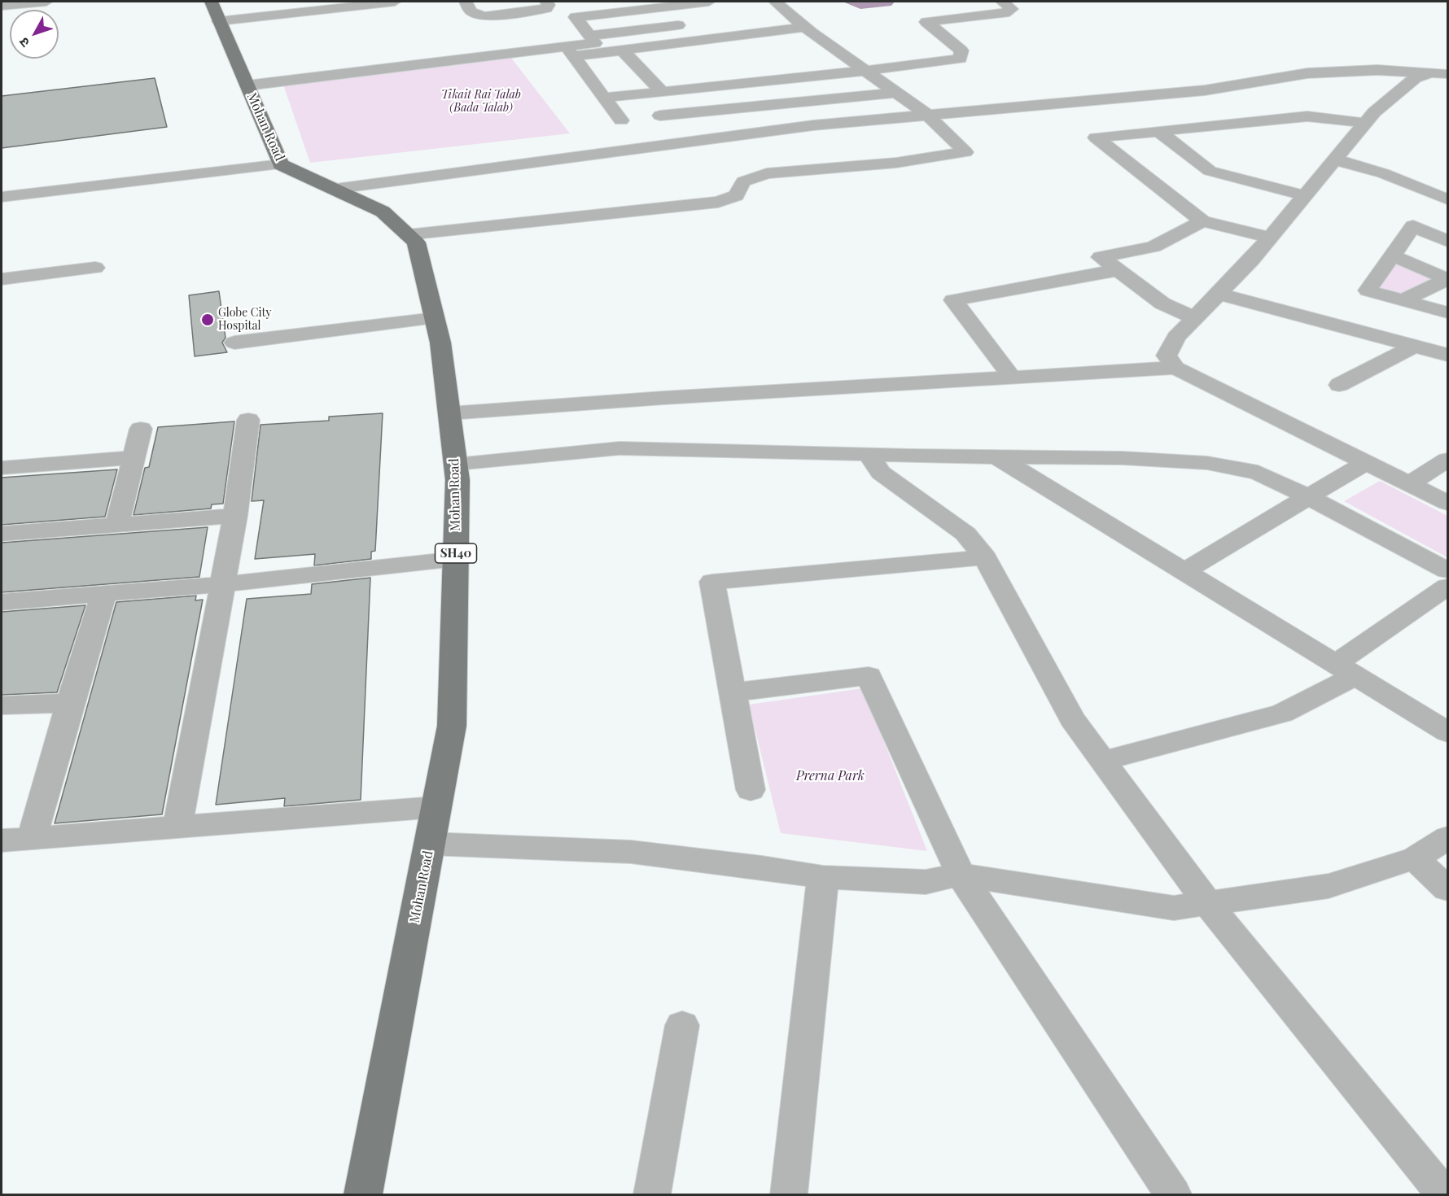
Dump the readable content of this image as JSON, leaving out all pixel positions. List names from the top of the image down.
{
  "streets": {
    "main road": ["Mohan Road", "SH40"]
  },
  "parks": ["Tikait Rai Talab (Bada Talab)", "Prerna Park"],
  "places": ["Globe City Hospital"],
  "north": "bottom left"
}
